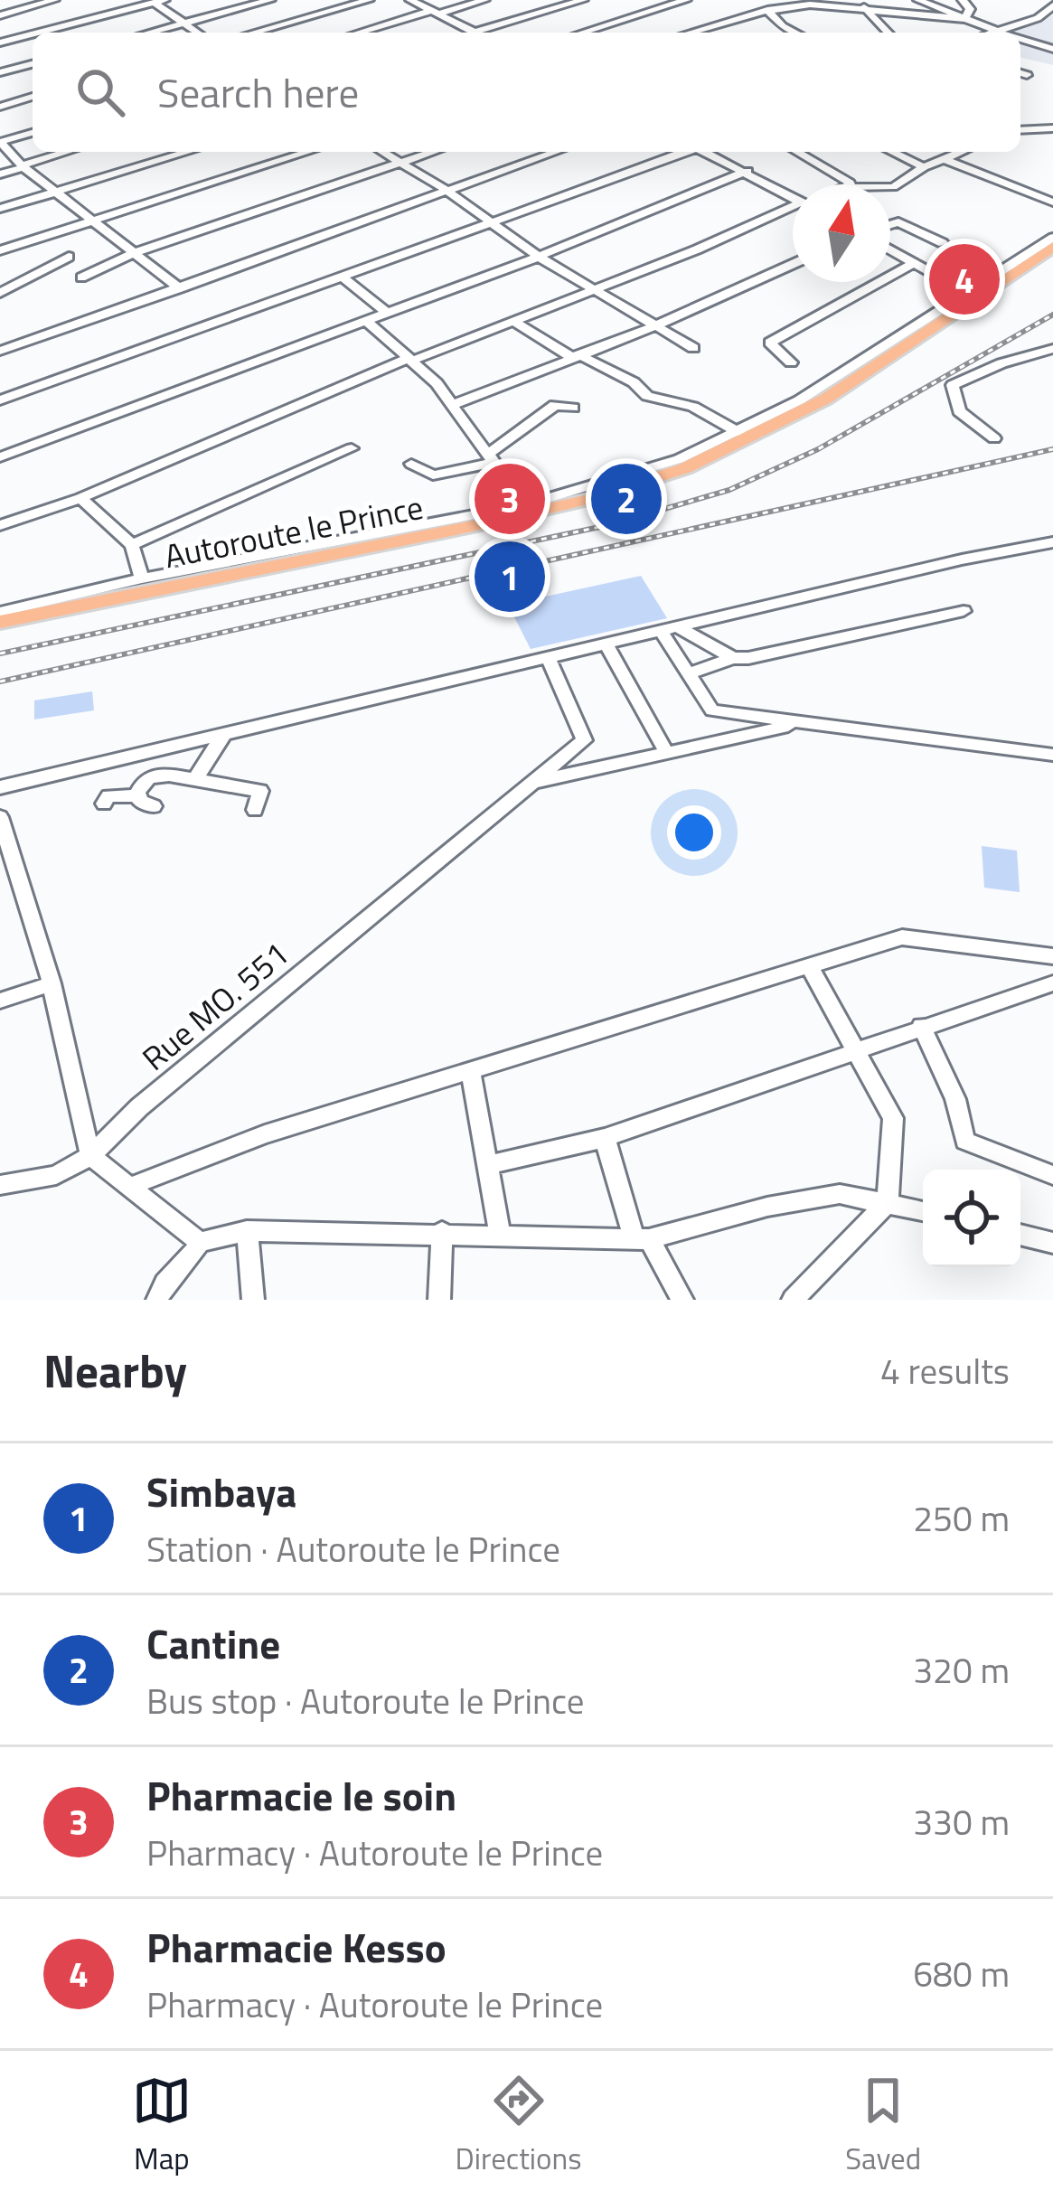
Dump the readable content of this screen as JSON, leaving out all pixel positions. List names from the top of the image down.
{
  "streets": {
    "main road": ["Autoroute le Prince"],
    "street": ["Rue MO. 551"]
  },
  "north": "top",
  "page": {
    "search": "Search here",
    "pins": [
      "4",
      "2",
      "3",
      "1"
    ],
    "heading": ["Nearby", "4 results"],
    "list": [
      {
        "mark": "1",
        "name": "Simbaya",
        "note": "Station · Autoroute le Prince",
        "value": "250 m"
      },
      {
        "mark": "2",
        "name": "Cantine",
        "note": "Bus stop · Autoroute le Prince",
        "value": "320 m"
      },
      {
        "mark": "3",
        "name": "Pharmacie le soin",
        "note": "Pharmacy · Autoroute le Prince",
        "value": "330 m"
      },
      {
        "mark": "4",
        "name": "Pharmacie Kesso",
        "note": "Pharmacy · Autoroute le Prince",
        "value": "680 m"
      }
    ],
    "nav": ["Map", "Directions", "Saved"]
  }
}
